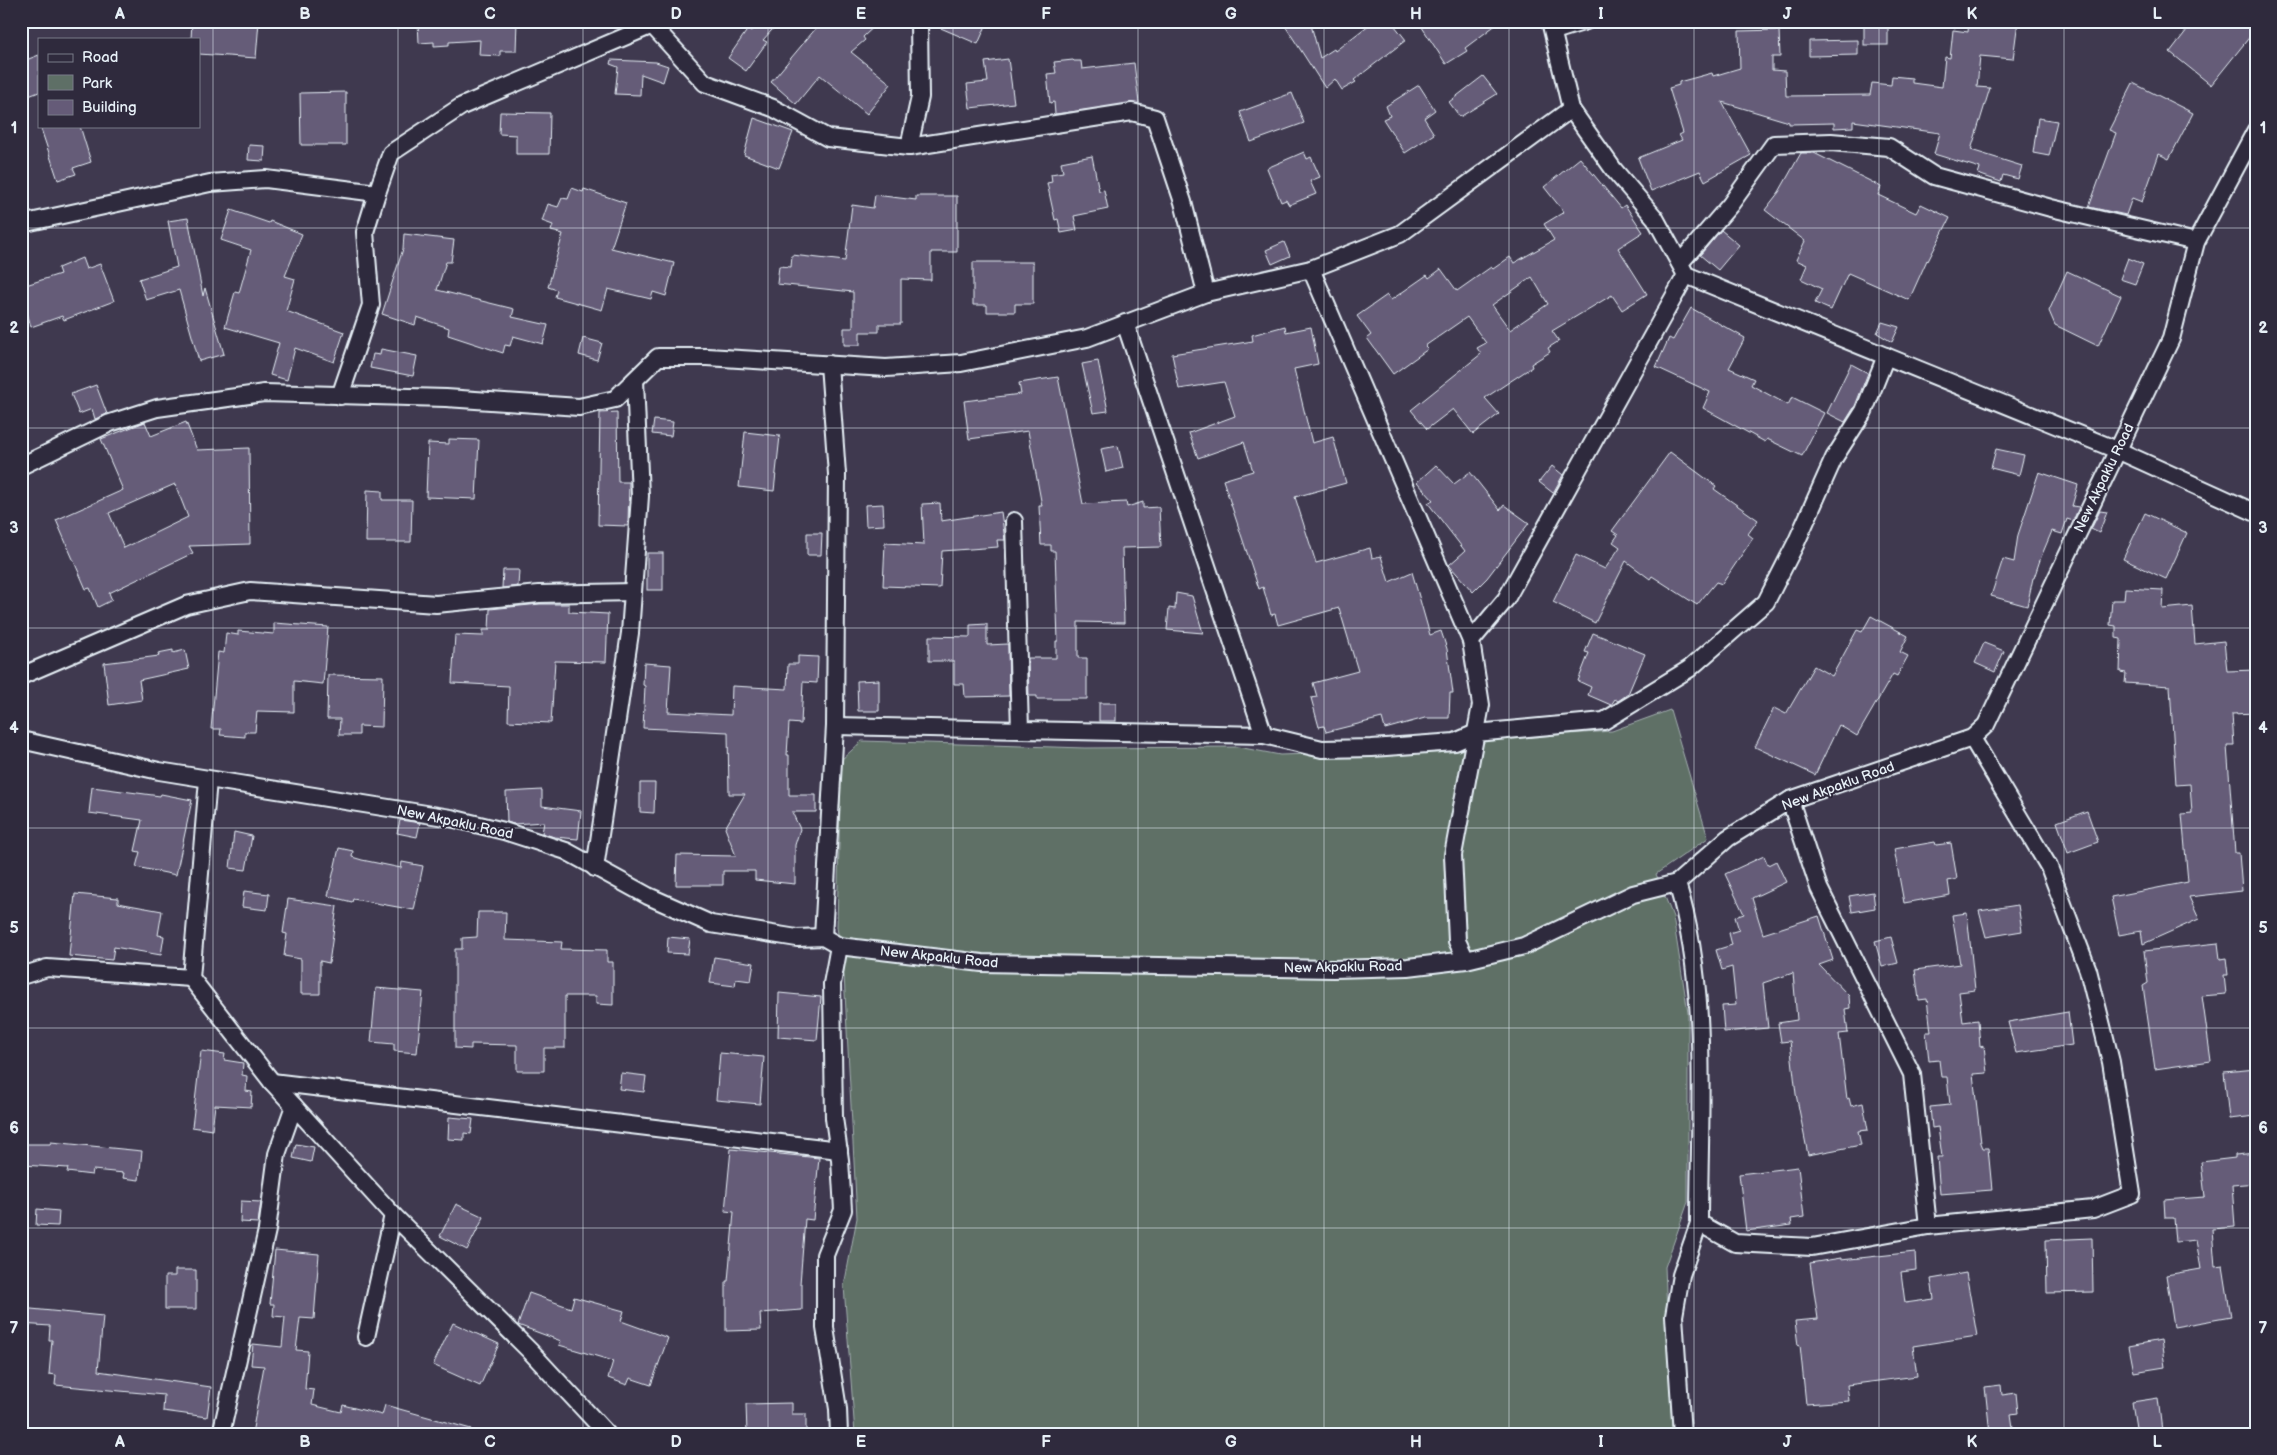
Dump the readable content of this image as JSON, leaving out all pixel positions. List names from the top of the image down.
{
  "streets": {
    "street": ["New Akpaklu Road"]
  },
  "legend": ["Road", "Park", "Building"],
  "grid": {
    "columns": [
      "A",
      "B",
      "C",
      "D",
      "E",
      "F",
      "G",
      "H",
      "I",
      "J",
      "K",
      "L"
    ],
    "rows": [
      "1",
      "2",
      "3",
      "4",
      "5",
      "6",
      "7"
    ]
  }
}
